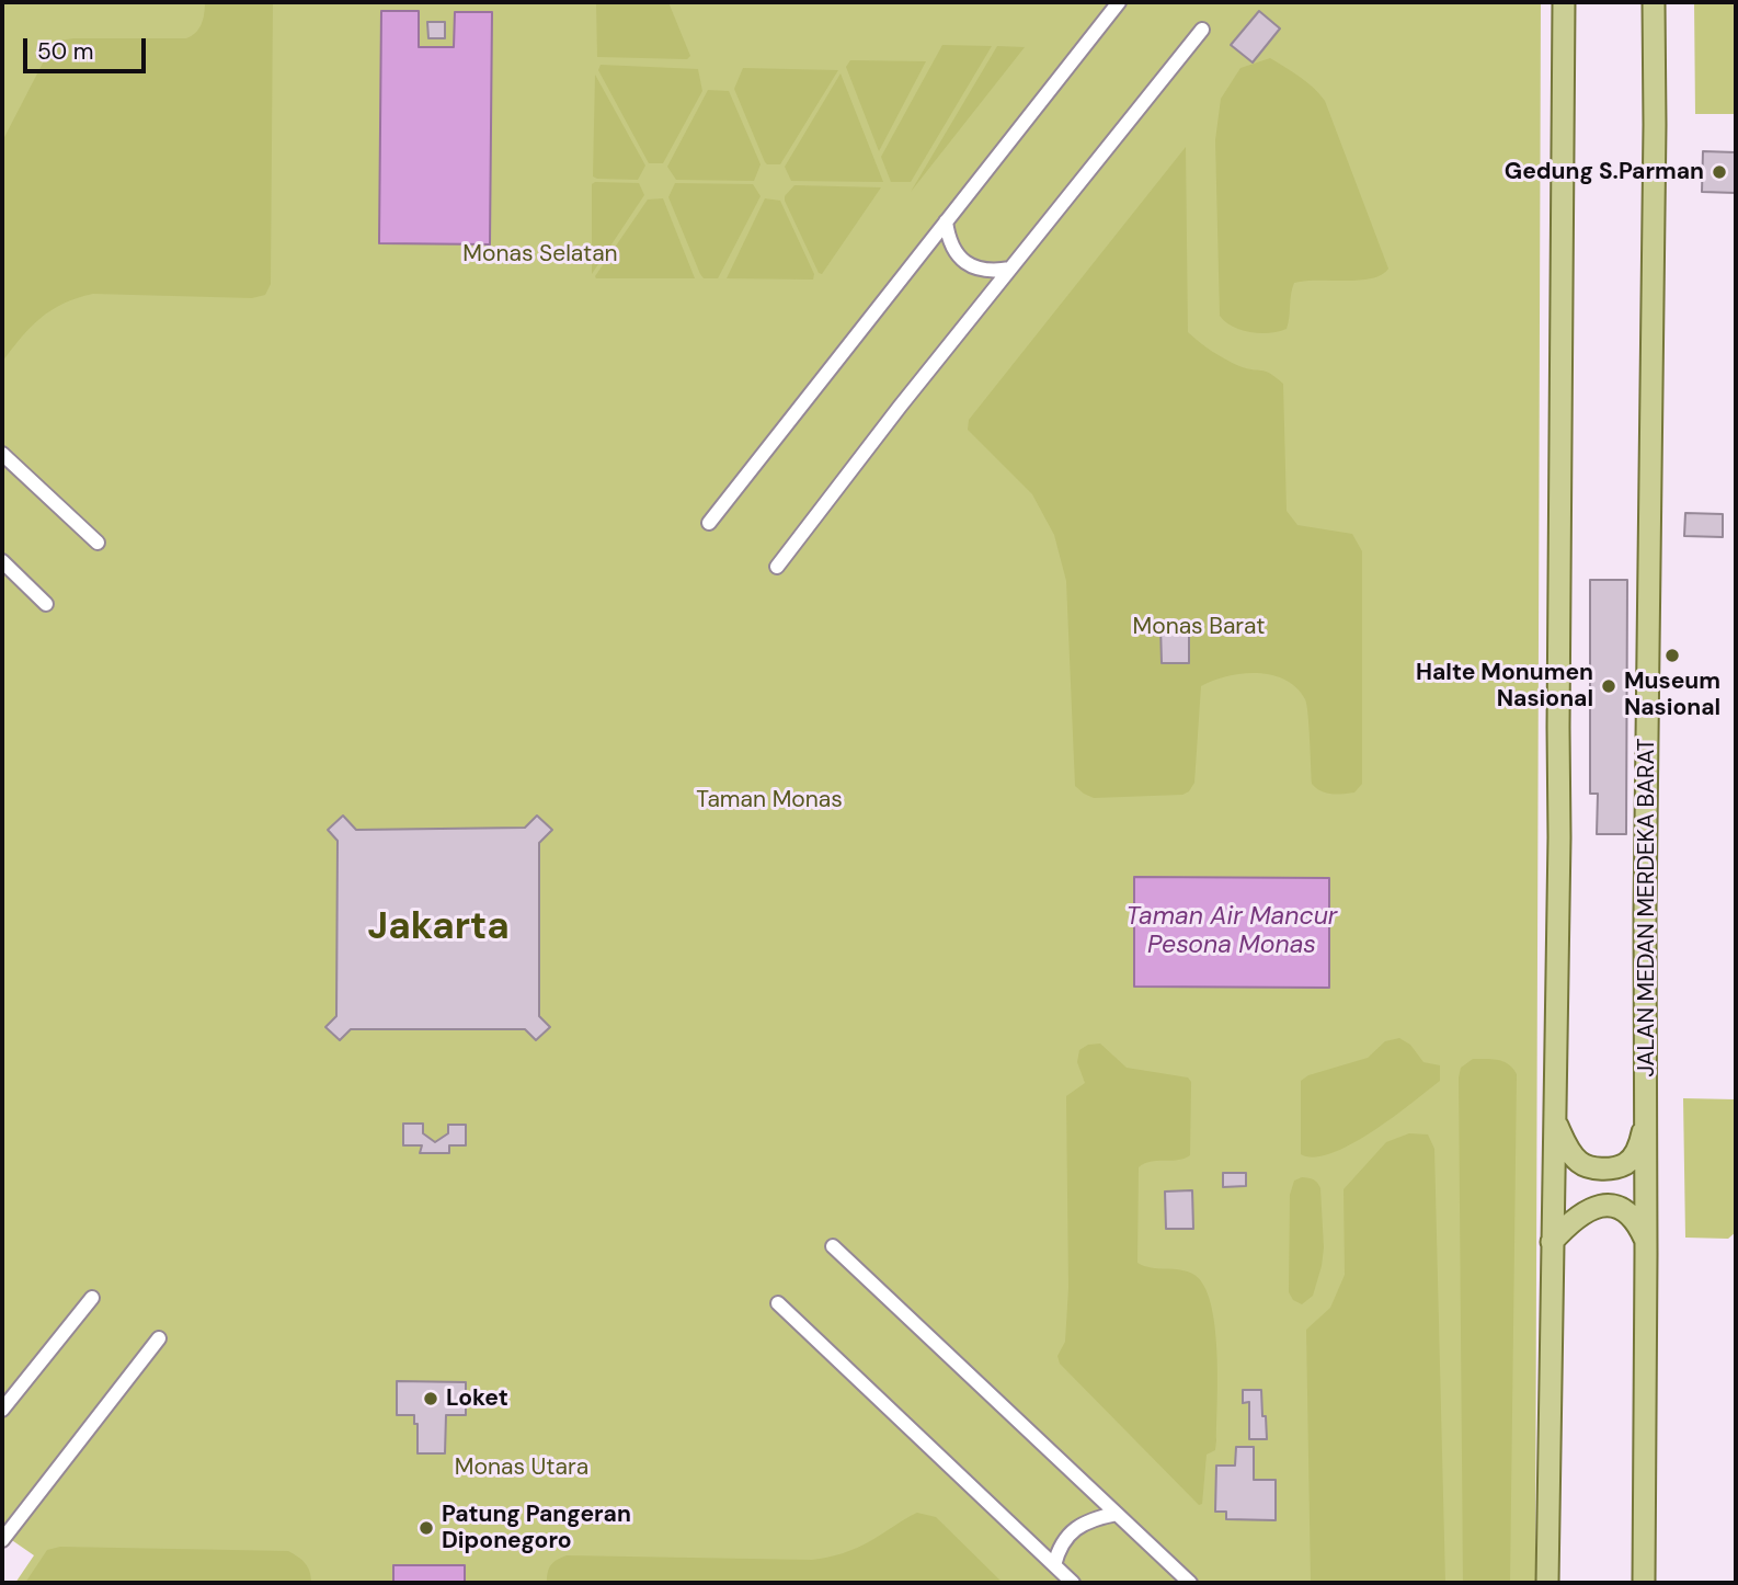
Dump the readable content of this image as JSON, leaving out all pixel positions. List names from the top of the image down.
{
  "streets": {
    "main road": ["JALAN MEDAN MERDEKA BARAT"]
  },
  "districts": ["Jakarta"],
  "water": ["Taman Air Mancur Pesona Monas"],
  "parks": [
    "Monas Selatan",
    "Monas Barat",
    "Taman Monas",
    "Monas Utara"
  ],
  "places": [
    "Gedung S.Parman",
    "Museum Nasional",
    "Halte Monumen Nasional",
    "Loket",
    "Patung Pangeran Diponegoro"
  ],
  "scale_bar": "50 m"
}
